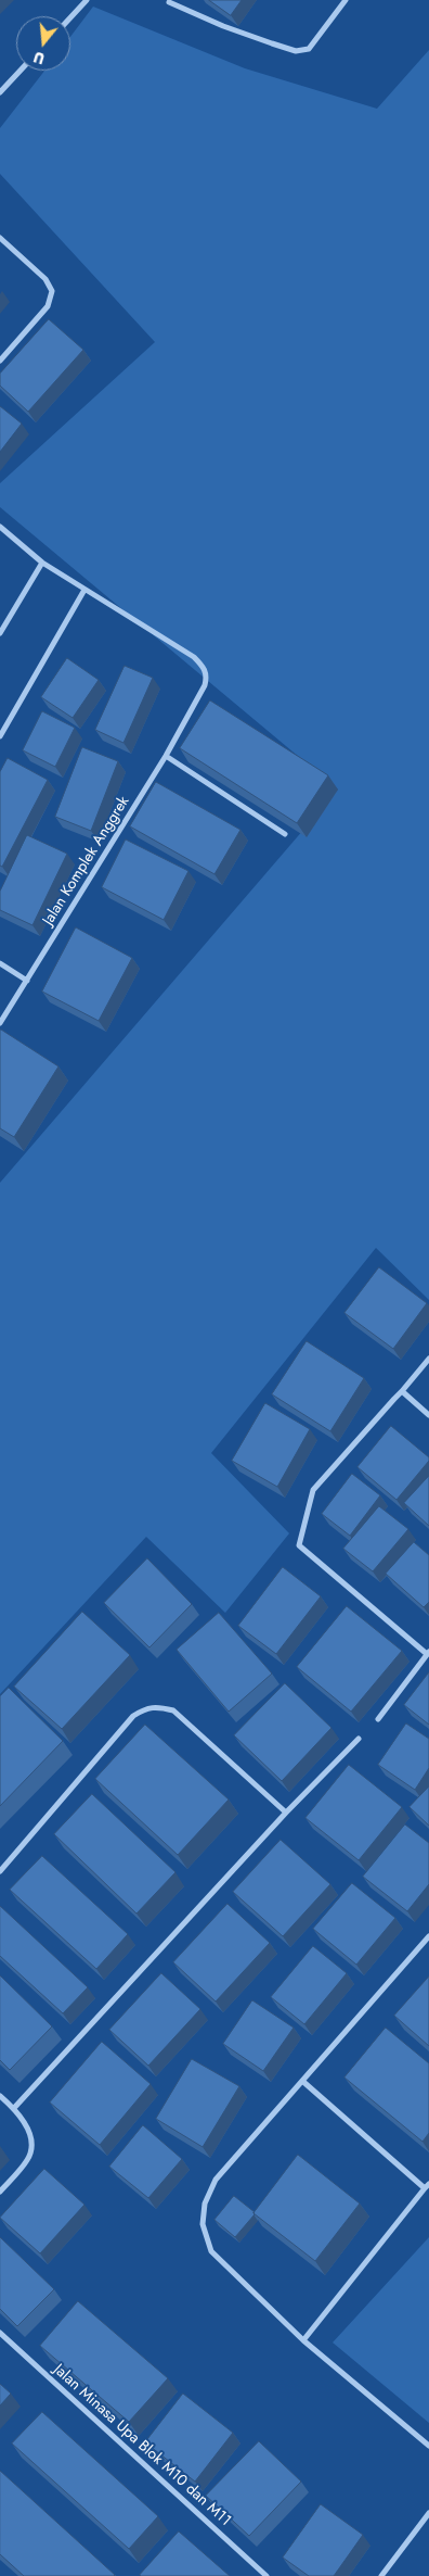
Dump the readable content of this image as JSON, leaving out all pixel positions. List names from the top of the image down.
{
  "streets": {
    "street": ["Jalan Komplek Anggrek", "Jalan Minasa Upa Blok M10 dan M11"]
  },
  "north": "bottom"
}
